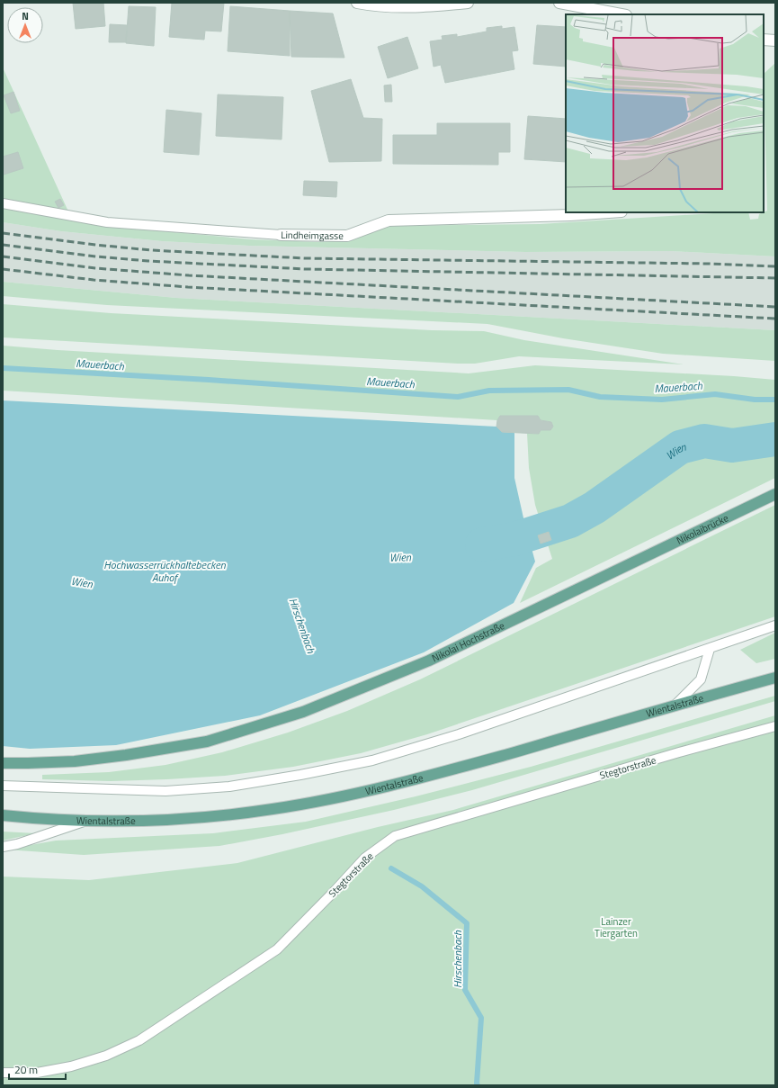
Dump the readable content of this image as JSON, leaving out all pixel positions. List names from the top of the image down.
{
  "streets": {
    "main road": ["Nikolaibrücke", "Nikolai Hochstraße", "Wientalstraße"],
    "street": ["Lindheimgasse"],
    "lane": ["Stegtorstraße"]
  },
  "crossings": [
    ["Nikolaibrücke", "Nikolai Hochstraße"]
  ],
  "water": [
    "Mauerbach",
    "Wien",
    "Hochwasserrückhaltebecken Auhof",
    "Hirschenbach"
  ],
  "parks": ["Lainzer Tiergarten"],
  "scale_bar": "20 m",
  "north": "top"
}
